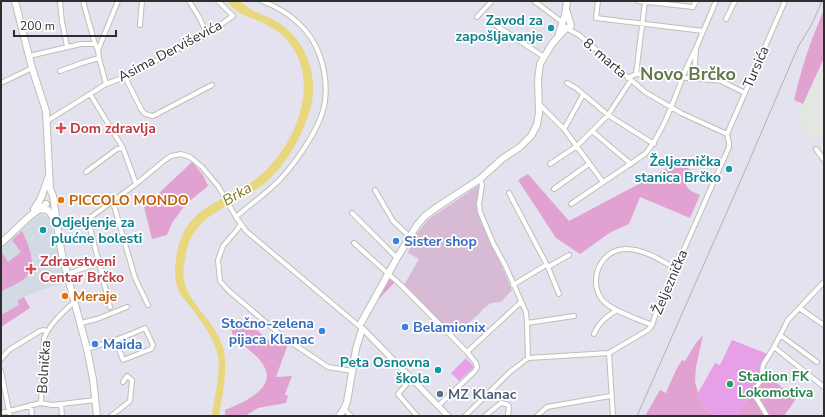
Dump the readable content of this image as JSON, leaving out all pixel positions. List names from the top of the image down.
{
  "streets": {
    "street": [
      "Asima Derviševića",
      "8. marta",
      "Tursića",
      "Željeznička",
      "Bolnička"
    ]
  },
  "crossings": [
    ["8. marta", "Tursića"],
    ["8. marta", "Željeznička"],
    ["Tursića", "Željeznička"]
  ],
  "districts": ["Novo Brčko"],
  "water": ["Brka"],
  "places": {
    "other": [
      "Zavod za zapošljavanje",
      "Željeznička stanica Brčko",
      "PICCOLO MONDO",
      "Odjeljenje za plućne bolesti",
      "Sister shop",
      "Meraje",
      "Belamionix",
      "Stočno-zelena pijaca Klanac",
      "Maida",
      "Peta Osnovna škola",
      "Stadion FK Lokomotiva",
      "MZ Klanac"
    ],
    "health": ["Dom zdravlja", "Zdravstveni Centar Brčko"]
  },
  "scale_bar": "200 m"
}
